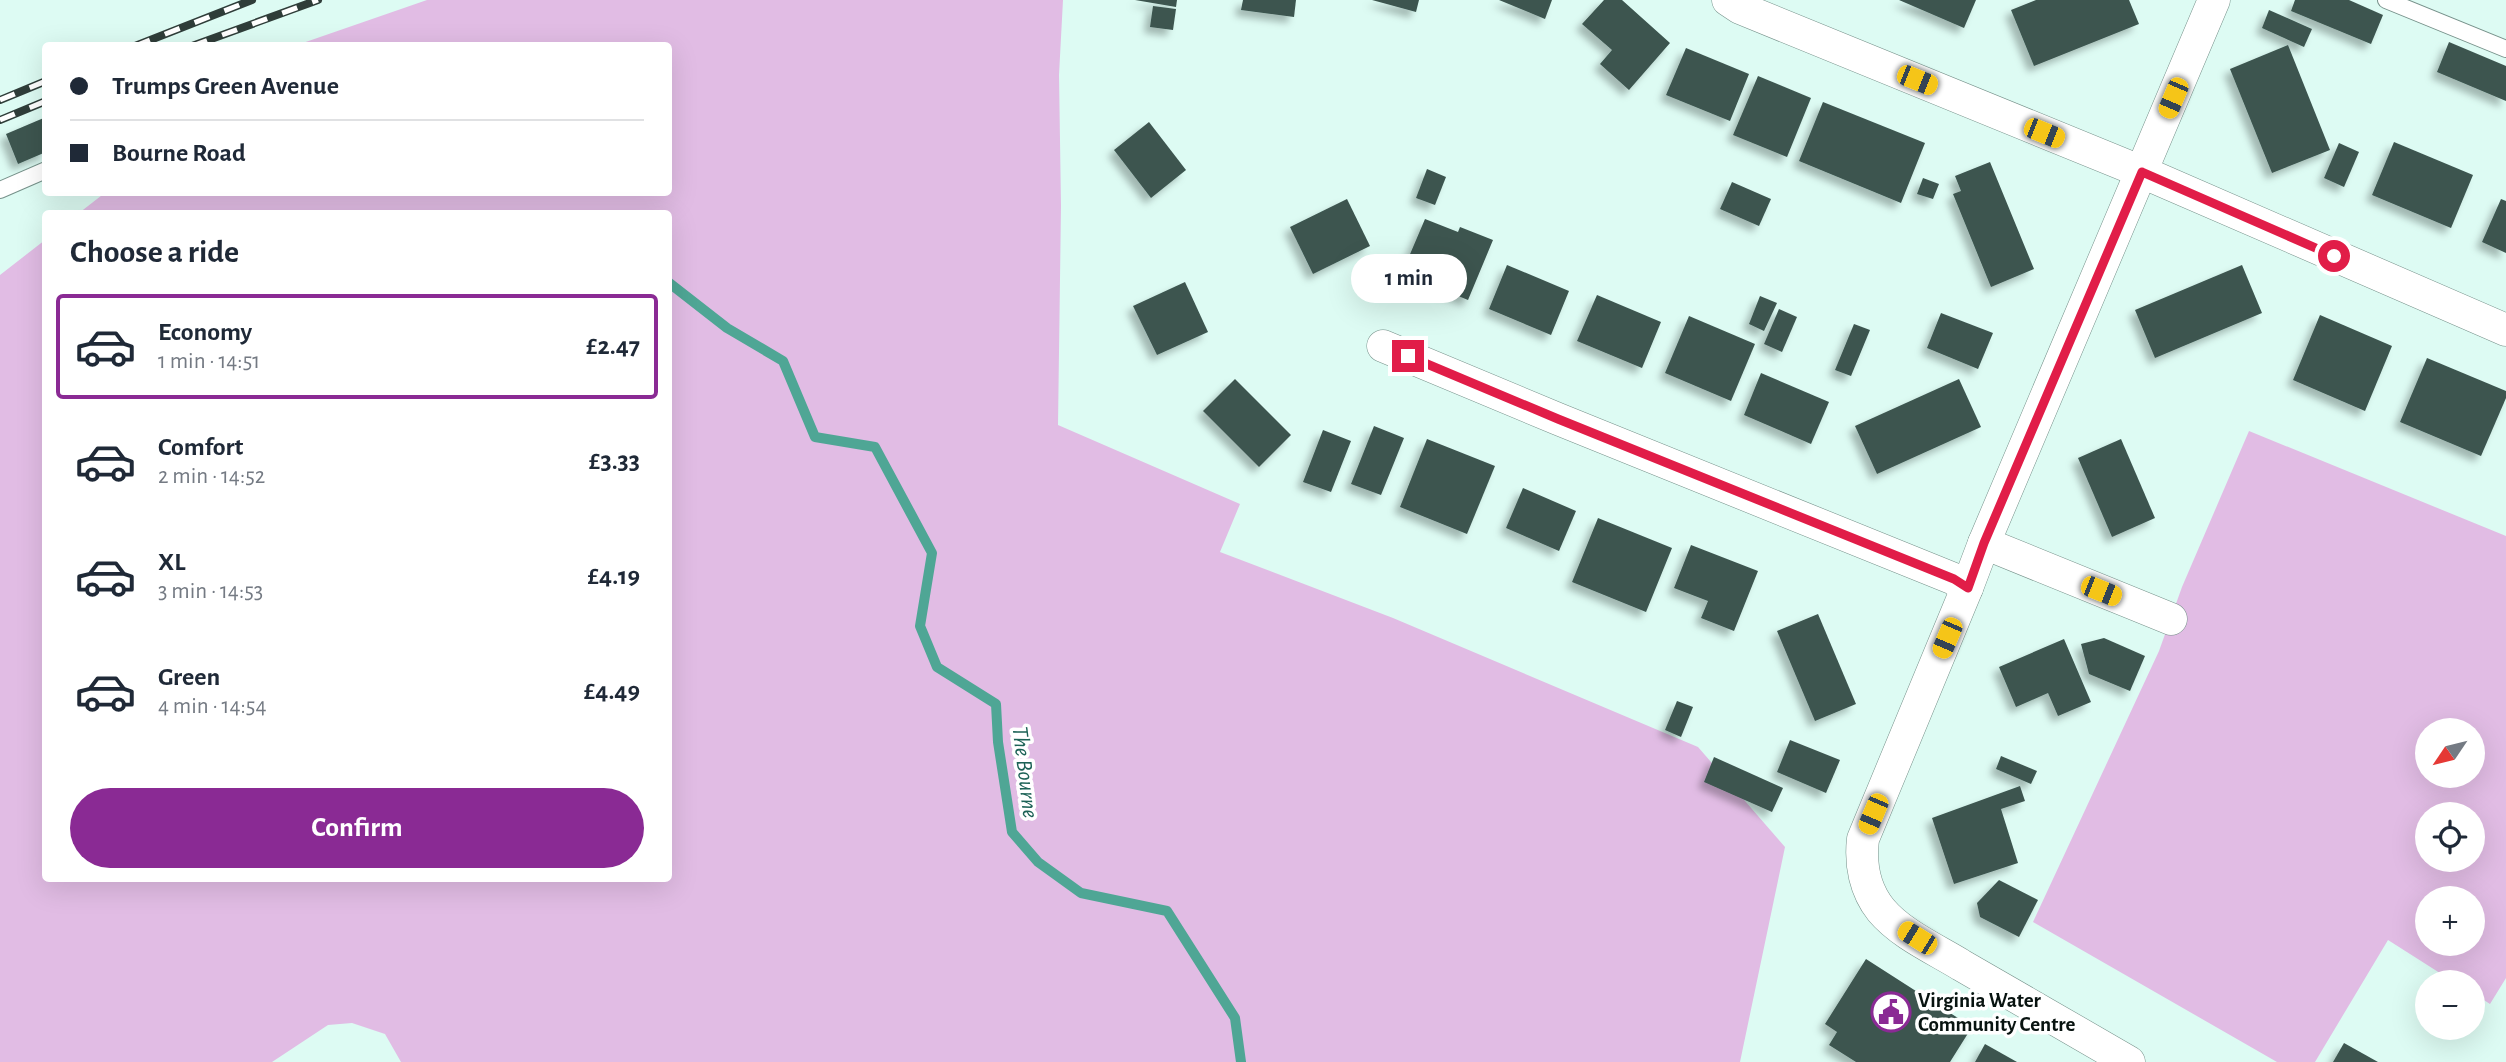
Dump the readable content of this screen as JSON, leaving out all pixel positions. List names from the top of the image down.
{
  "water": ["The Bourne"],
  "places": {
    "public building": ["Virginia Water Community Centre"]
  },
  "north": "bottom left",
  "page": {
    "banner": ["Trumps Green Avenue", "Bourne Road"],
    "heading": "Choose a ride",
    "bubble": "1 min",
    "list": [
      {
        "name": "Economy",
        "note": "1 min · 14:51",
        "value": "£2.47"
      },
      {
        "name": "Comfort",
        "note": "2 min · 14:52",
        "value": "£3.33"
      },
      {
        "name": "XL",
        "note": "3 min · 14:53",
        "value": "£4.19"
      },
      {
        "name": "Green",
        "note": "4 min · 14:54",
        "value": "£4.49"
      }
    ],
    "map_buttons": ["+", "−"],
    "buttons": "Confirm"
  }
}
